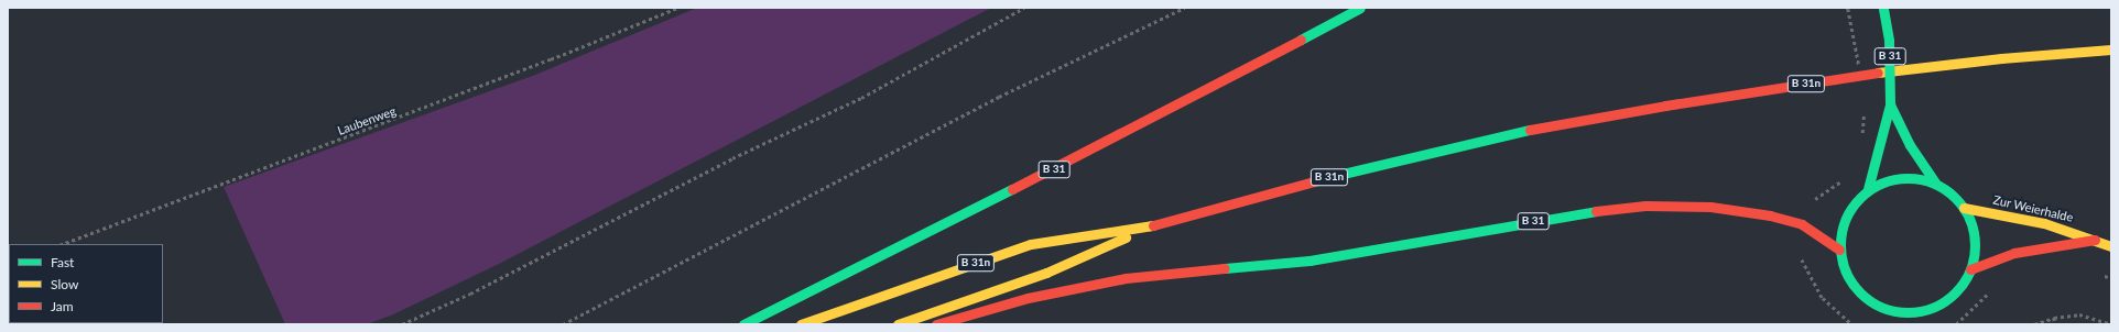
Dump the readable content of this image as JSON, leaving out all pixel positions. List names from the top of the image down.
{
  "streets": {
    "main road": ["B 31", "B 31n", "Zur Weierhalde"],
    "path": ["Laubenweg"]
  },
  "crossings": [
    ["B 31", "Zur Weierhalde"]
  ],
  "legend": ["Fast", "Slow", "Jam"]
}
